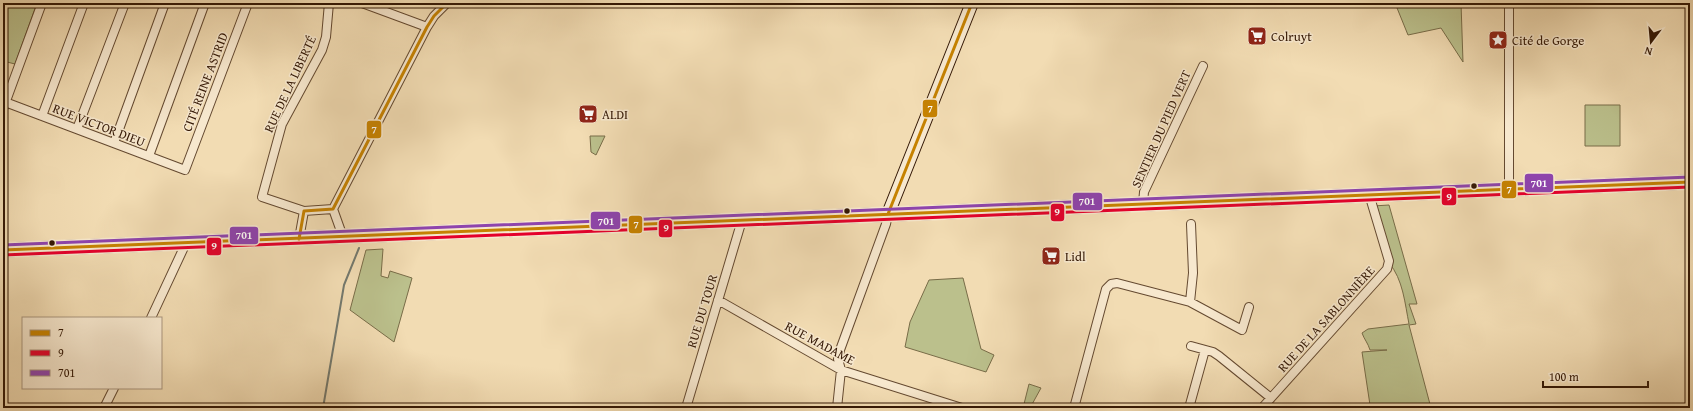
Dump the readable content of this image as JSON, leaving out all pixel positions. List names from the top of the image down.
{
  "streets": {
    "street": [
      "CITÉ REINE ASTRID",
      "RUE DE LA LIBERTÉ",
      "RUE VICTOR DIEU",
      "SENTIER DU PIED VERT",
      "RUE DU TOUR",
      "RUE DE LA SABLONNIÈRE",
      "RUE MADAME"
    ]
  },
  "crossings": [
    ["CITÉ REINE ASTRID", "RUE VICTOR DIEU"],
    ["RUE DU TOUR", "RUE MADAME"]
  ],
  "places": {
    "supermarket": ["Colruyt", "ALDI", "Lidl"],
    "place": ["Cité de Gorge"]
  },
  "lines": ["transit line 7", "transit line 701", "transit line 9"],
  "legend": ["7", "9", "701"],
  "scale_bar": "100 m",
  "north": "bottom"
}
